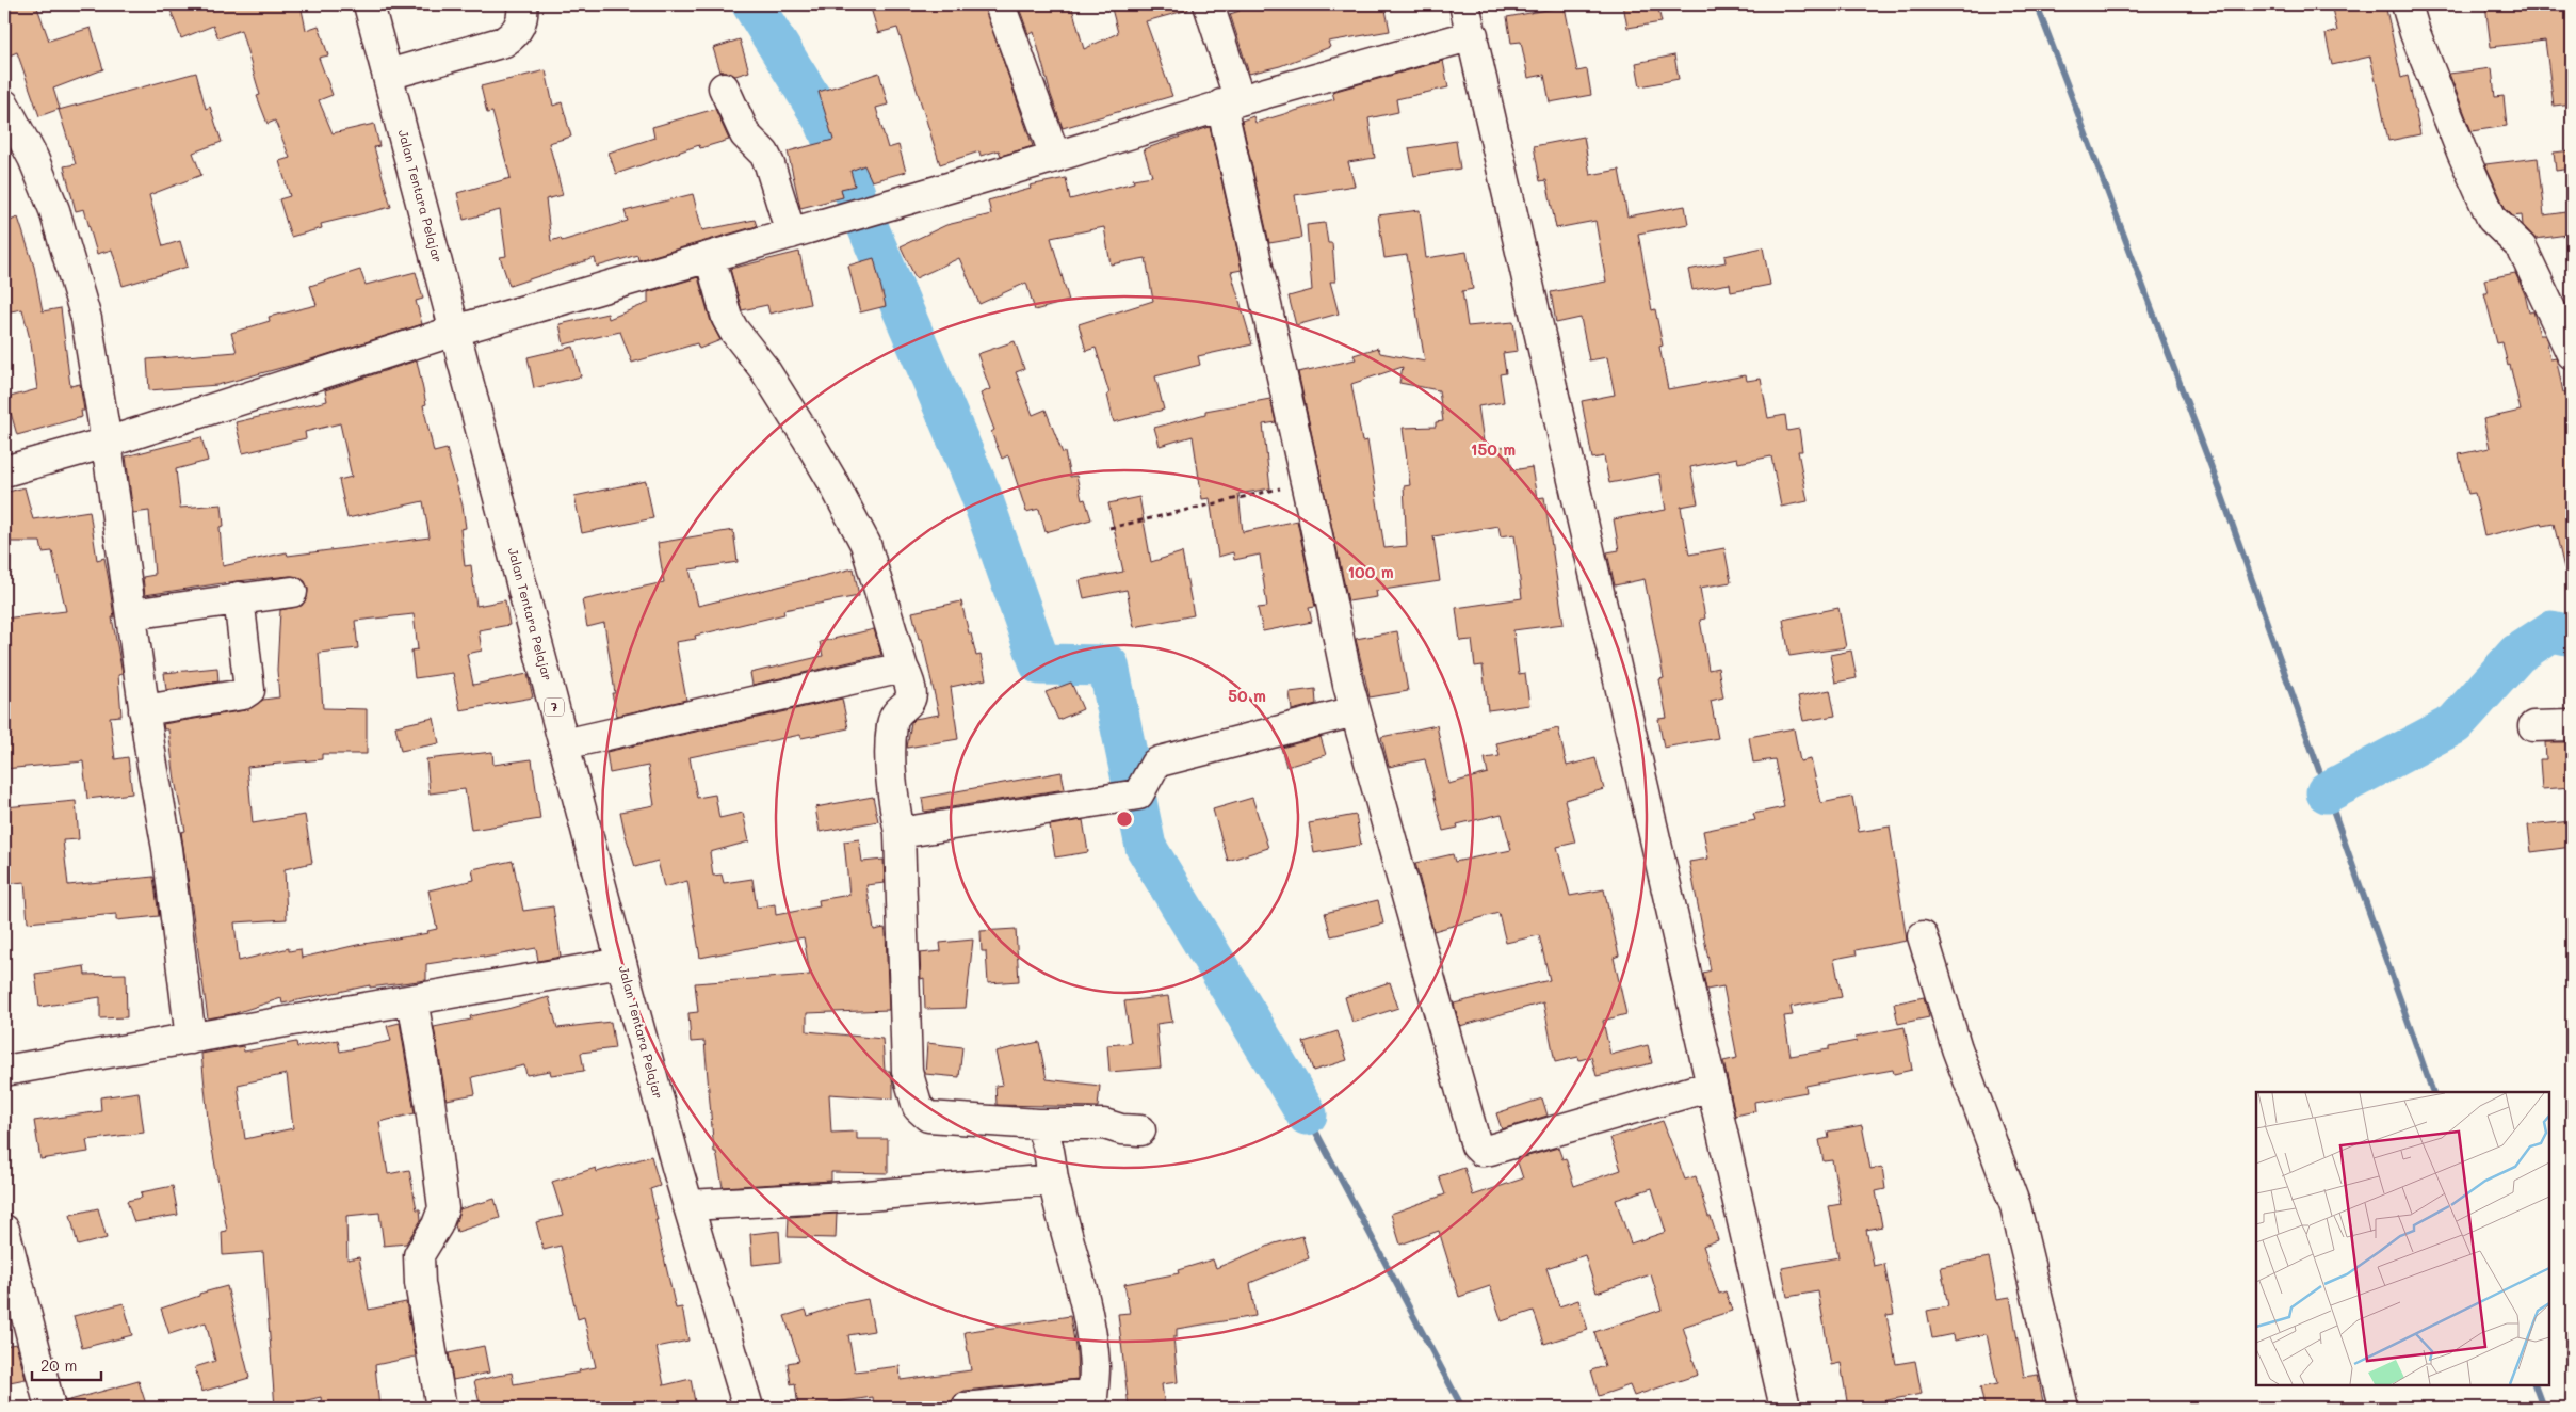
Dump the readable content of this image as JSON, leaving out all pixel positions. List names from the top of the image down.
{
  "streets": {
    "main road": ["Jalan Tentara Pelajar", "7"]
  },
  "scale_bar": "20 m",
  "rings": ["150 m", "100 m", "50 m"]
}
